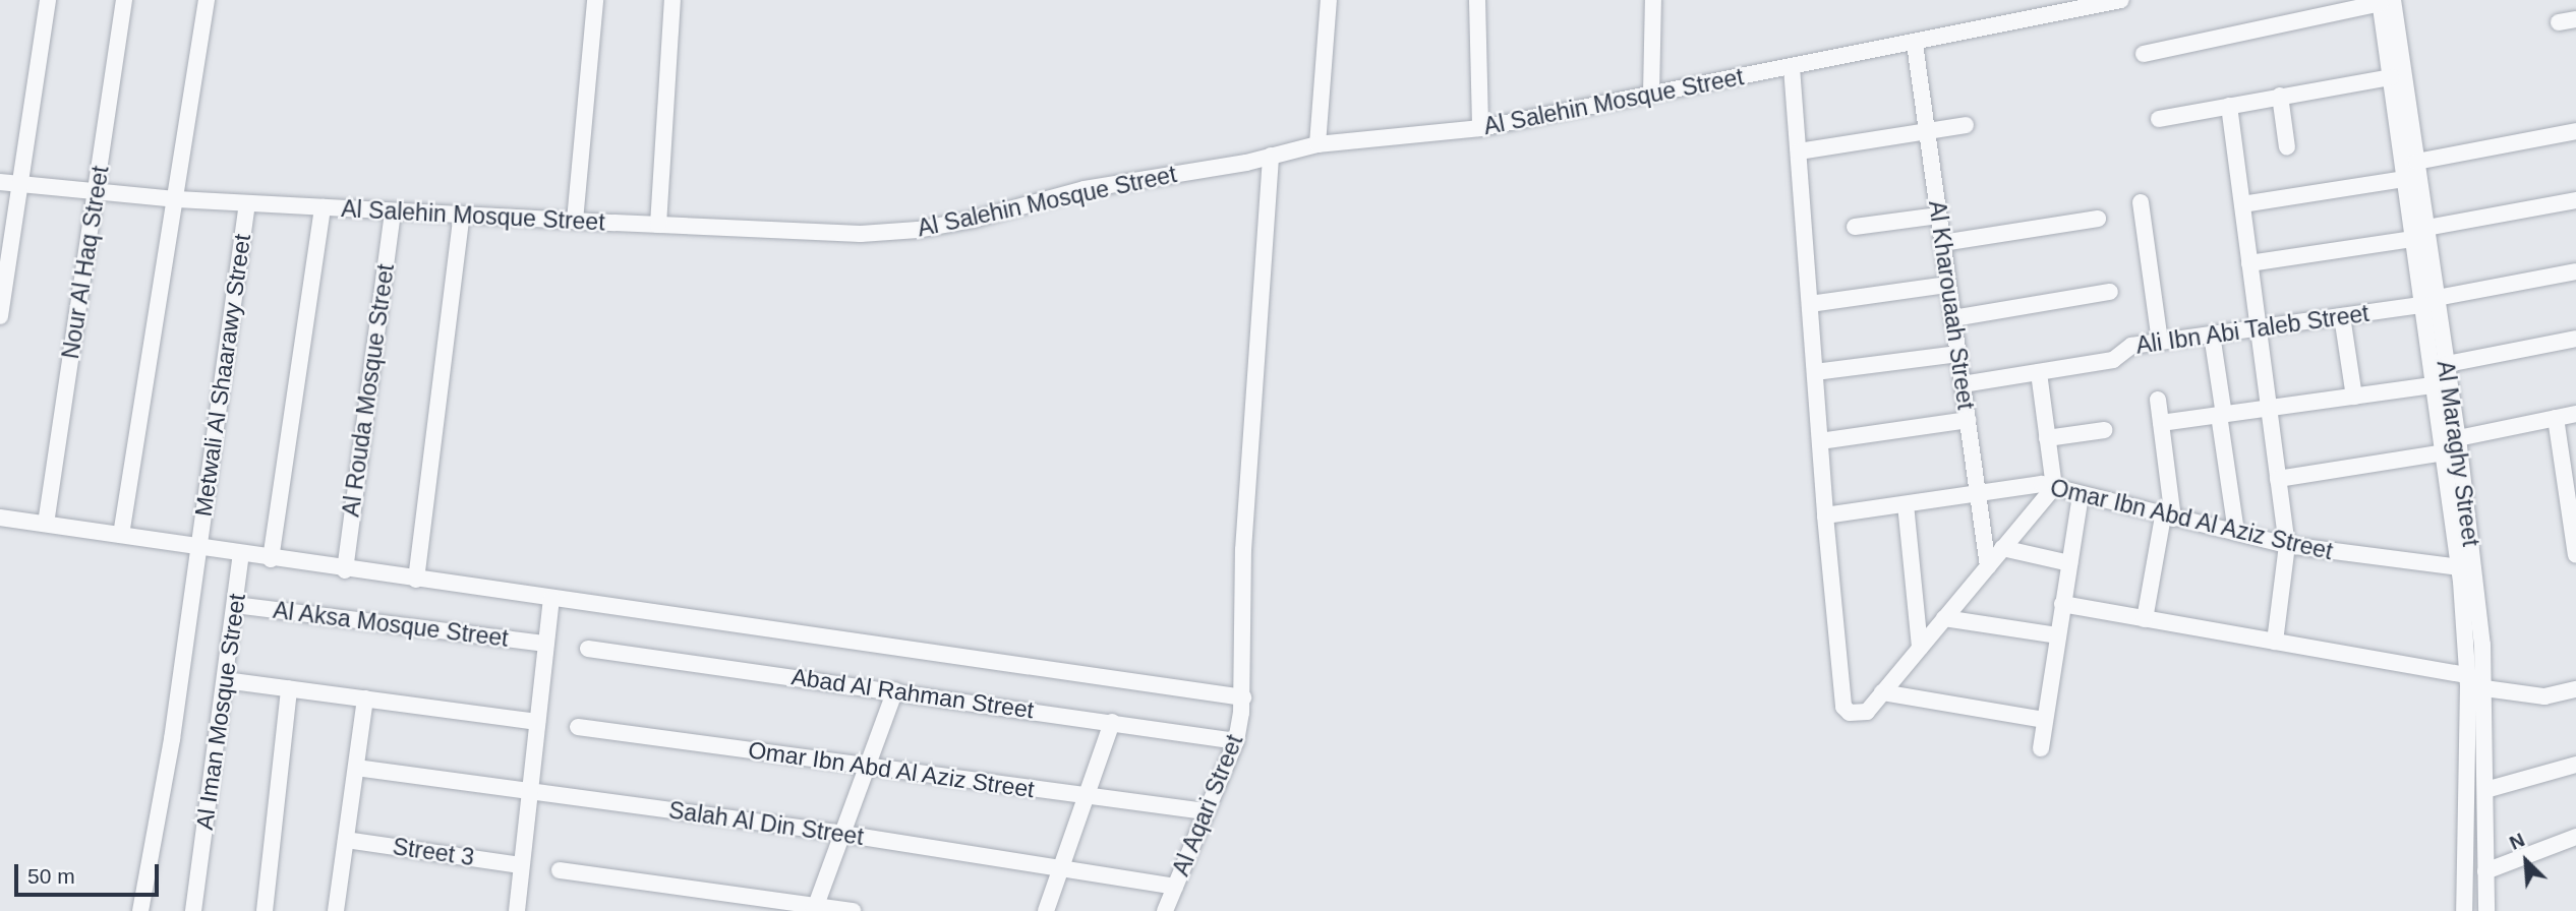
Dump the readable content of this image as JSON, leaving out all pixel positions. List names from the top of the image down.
{
  "streets": {
    "street": [
      "Al Salehin Mosque Street",
      "Nour Al Haq Street",
      "Al Kharouaah Street",
      "Ali Ibn Abi Taleb Street",
      "Metwali Al Shaarawy Street",
      "Al Rouda Mosque Street",
      "Al Maraghy Street",
      "Omar Ibn Abd Al Aziz Street",
      "Al Aksa Mosque Street",
      "Abad Al Rahman Street",
      "Al Iman Mosque Street",
      "Al Aqari Street",
      "Salah Al Din Street",
      "Street 3"
    ]
  },
  "crossings": [
    ["Al Salehin Mosque Street", "Nour Al Haq Street"],
    ["Al Salehin Mosque Street", "Al Kharouaah Street"],
    ["Al Salehin Mosque Street", "Metwali Al Shaarawy Street"],
    ["Al Salehin Mosque Street", "Al Rouda Mosque Street"],
    ["Al Salehin Mosque Street", "Al Aqari Street"],
    ["Al Kharouaah Street", "Ali Ibn Abi Taleb Street"],
    ["Al Kharouaah Street", "Omar Ibn Abd Al Aziz Street"],
    ["Ali Ibn Abi Taleb Street", "Al Maraghy Street"],
    ["Al Maraghy Street", "Omar Ibn Abd Al Aziz Street"],
    ["Omar Ibn Abd Al Aziz Street", "Al Aqari Street"],
    ["Al Aksa Mosque Street", "Al Iman Mosque Street"],
    ["Abad Al Rahman Street", "Al Aqari Street"],
    ["Al Aqari Street", "Salah Al Din Street"]
  ],
  "scale_bar": "50 m",
  "north": "top left"
}
